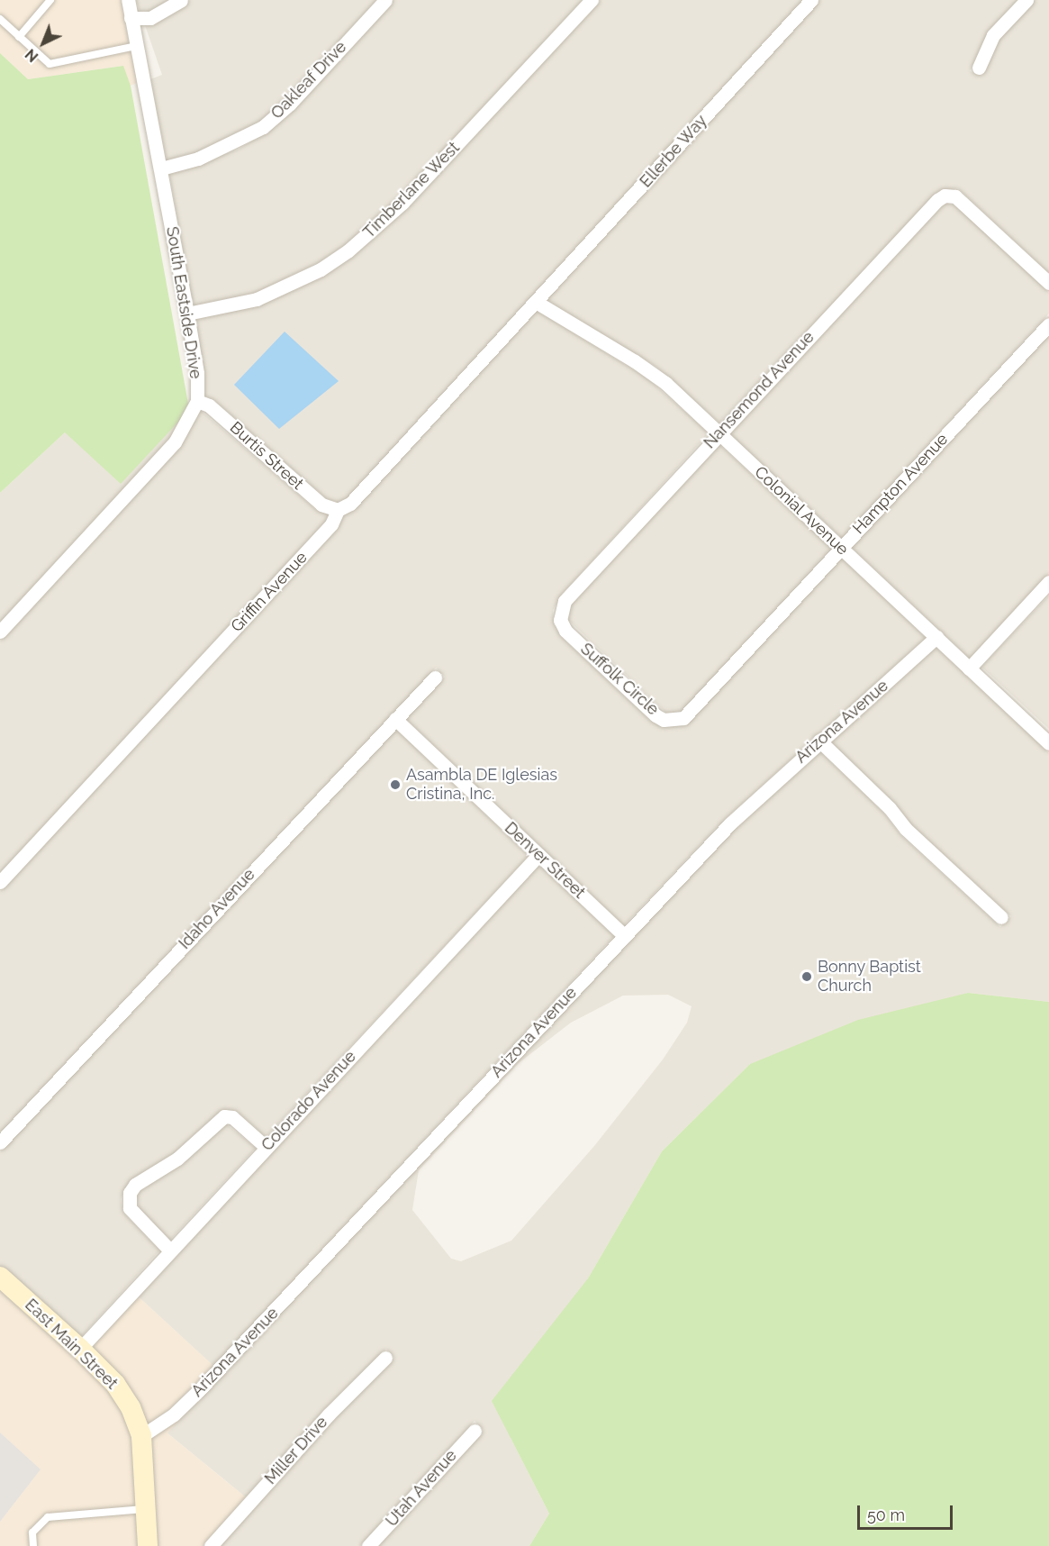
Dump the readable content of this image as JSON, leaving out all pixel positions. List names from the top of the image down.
{
  "streets": {
    "main road": ["East Main Street"],
    "street": [
      "Oakleaf Drive",
      "Ellerbe Way",
      "Timberlane West",
      "South Eastside Drive",
      "Nansemond Avenue",
      "Burtis Street",
      "Hampton Avenue",
      "Colonial Avenue",
      "Griffin Avenue",
      "Suffolk Circle",
      "Arizona Avenue",
      "Denver Street",
      "Idaho Avenue",
      "Colorado Avenue",
      "Miller Drive",
      "Utah Avenue"
    ]
  },
  "crossings": [
    ["Oakleaf Drive", "South Eastside Drive"],
    ["Ellerbe Way", "Colonial Avenue"],
    ["Ellerbe Way", "Griffin Avenue"],
    ["Timberlane West", "South Eastside Drive"],
    ["South Eastside Drive", "Burtis Street"],
    ["Nansemond Avenue", "Colonial Avenue"],
    ["Nansemond Avenue", "Suffolk Circle"],
    ["Burtis Street", "Griffin Avenue"],
    ["Hampton Avenue", "Colonial Avenue"],
    ["Hampton Avenue", "Suffolk Circle"],
    ["Colonial Avenue", "Griffin Avenue"],
    ["Colonial Avenue", "Arizona Avenue"],
    ["Arizona Avenue", "Denver Street"],
    ["Arizona Avenue", "East Main Street"],
    ["Denver Street", "Idaho Avenue"],
    ["Denver Street", "Colorado Avenue"],
    ["Colorado Avenue", "East Main Street"]
  ],
  "places": ["Asambla DE Iglesias Cristina, Inc.", "Bonny Baptist Church"],
  "scale_bar": "50 m",
  "north": "bottom left"
}
